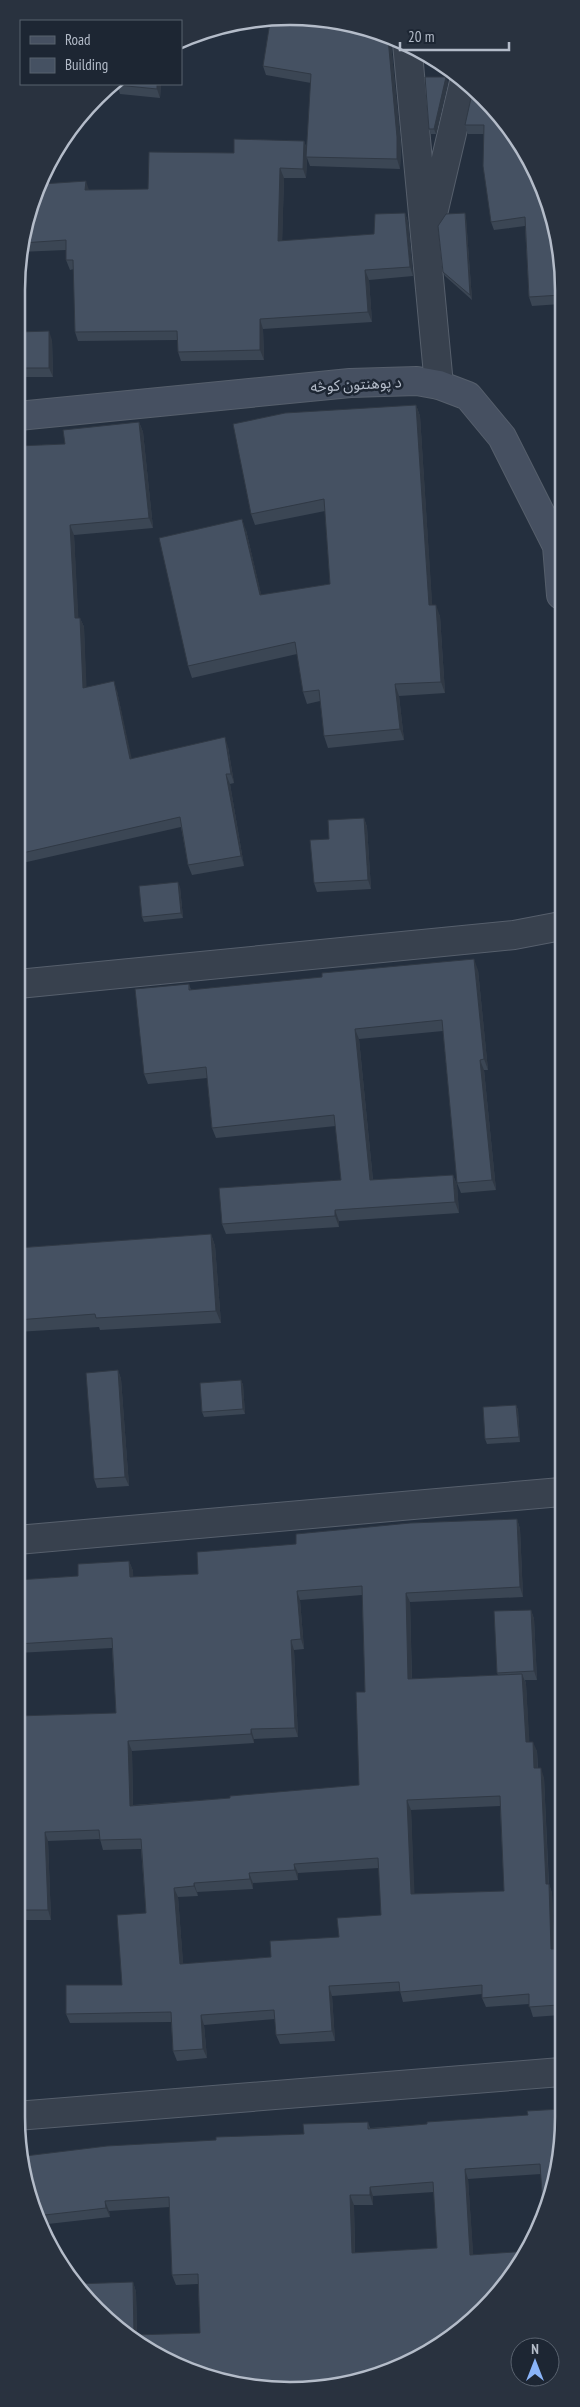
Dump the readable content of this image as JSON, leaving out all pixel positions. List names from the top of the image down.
{
  "streets": {
    "street": ["د پوهنتون کوڅه"]
  },
  "legend": ["Road", "Building"],
  "scale_bar": "20 m",
  "north": "top"
}
